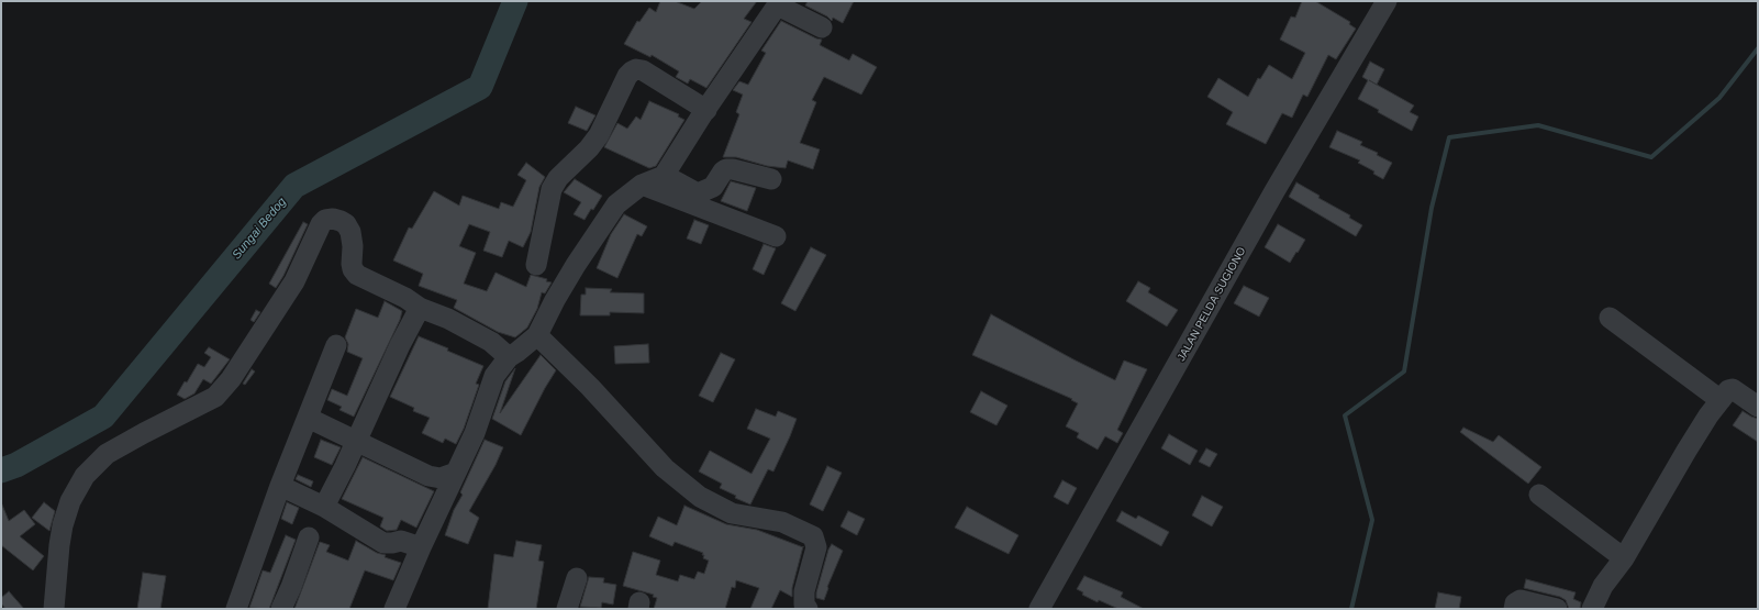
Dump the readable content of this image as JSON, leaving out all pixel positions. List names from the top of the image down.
{
  "streets": {
    "street": ["JALAN PELDA SUGIONO"]
  },
  "water": ["Sungai Bedog"]
}
